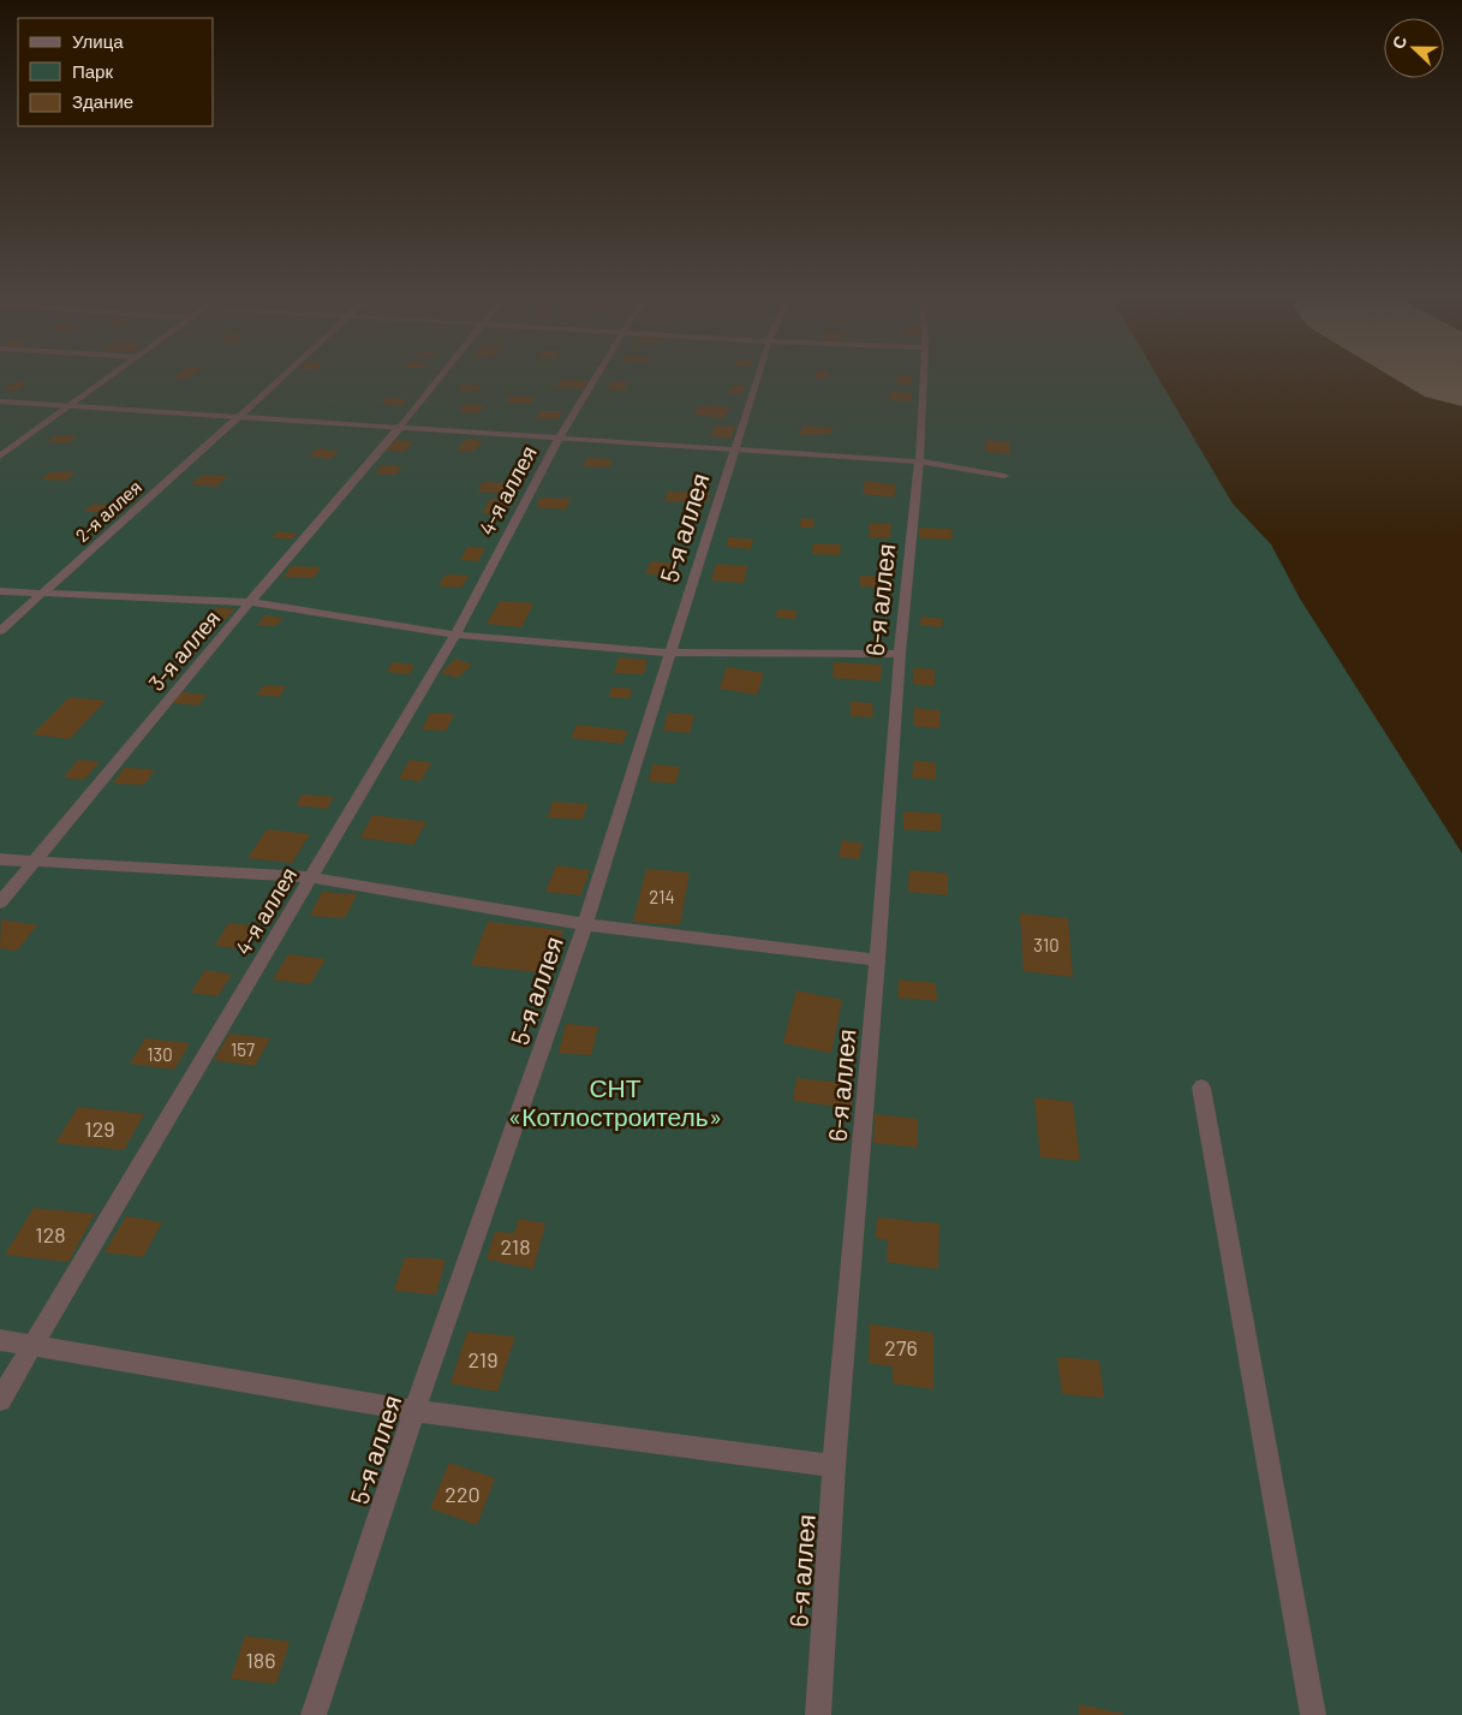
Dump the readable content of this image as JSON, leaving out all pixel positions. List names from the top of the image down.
{
  "streets": {
    "street": [
      "4-я аллея",
      "2-я аллея",
      "5-я аллея",
      "6-я аллея",
      "3-я аллея"
    ]
  },
  "parks": ["СНТ «Котлостроитель»"],
  "house_numbers": [
    "214",
    "310",
    "157",
    "130",
    "129",
    "128",
    "218",
    "276",
    "219",
    "220",
    "186"
  ],
  "legend": ["Улица", "Парк", "Здание"],
  "north": "left"
}
